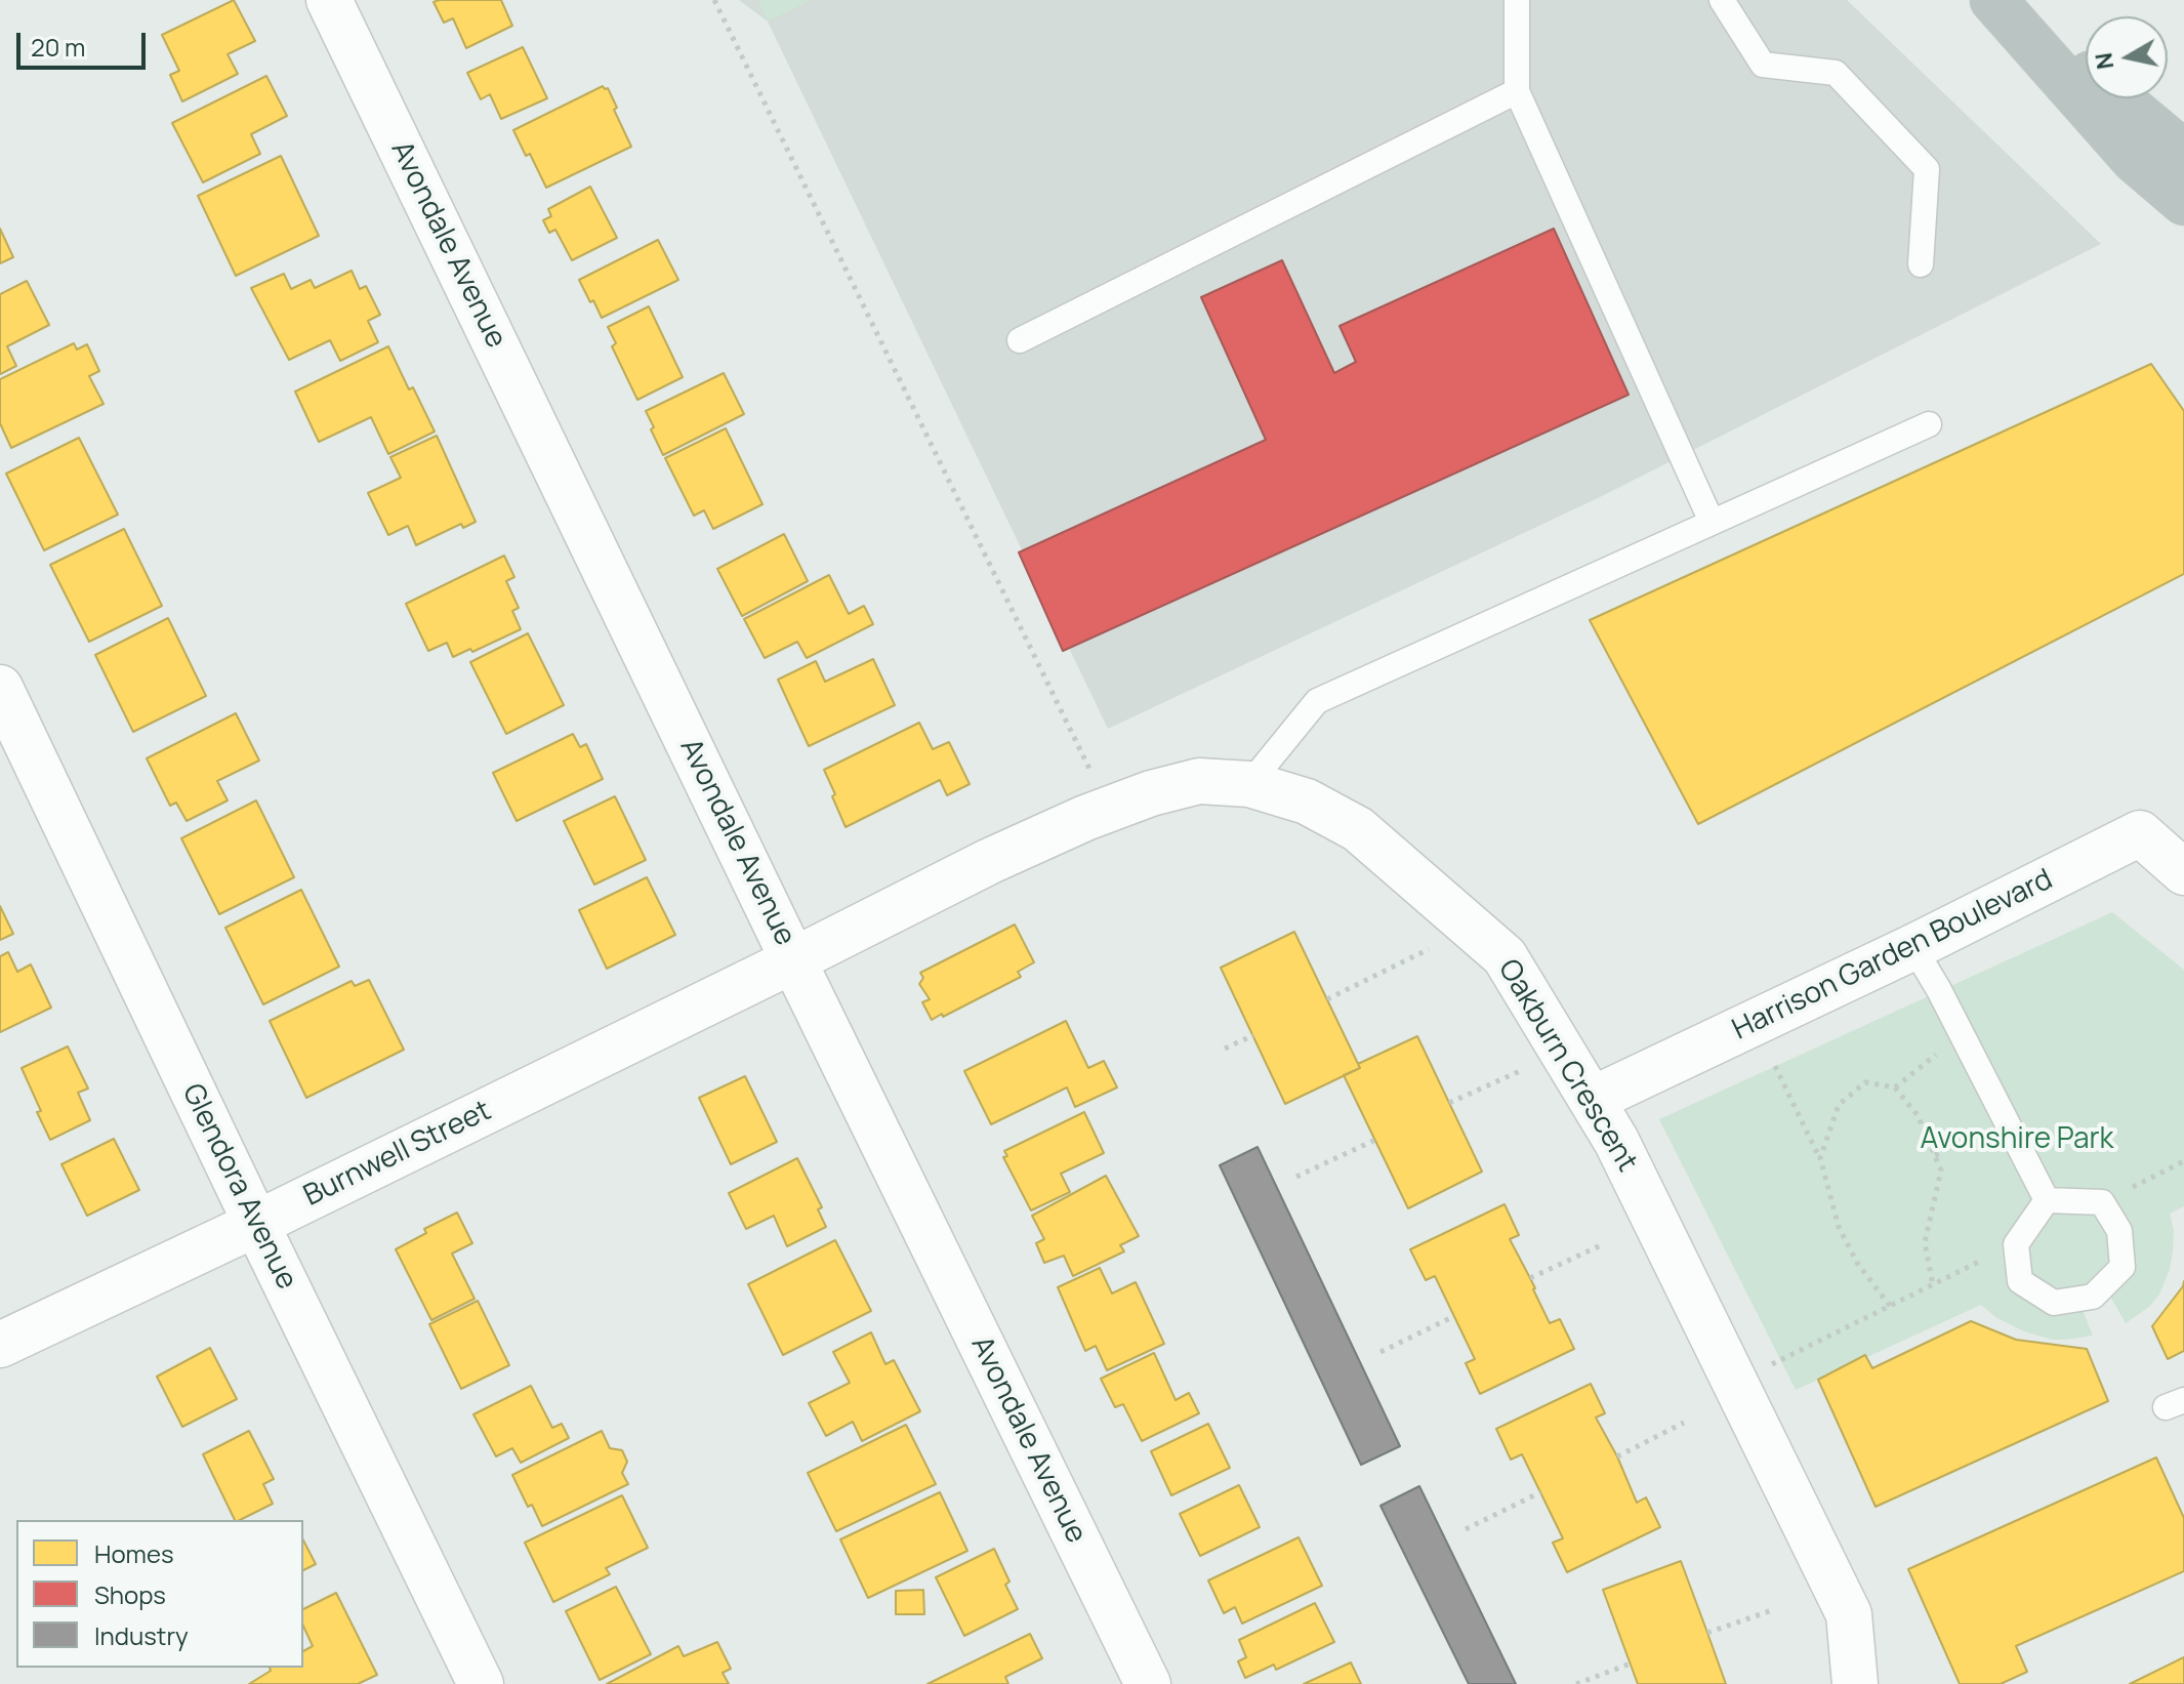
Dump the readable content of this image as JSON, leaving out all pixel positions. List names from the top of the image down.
{
  "streets": {
    "street": [
      "Avondale Avenue",
      "Harrison Garden Boulevard",
      "Oakburn Crescent",
      "Burnwell Street",
      "Glendora Avenue"
    ]
  },
  "crossings": [
    ["Avondale Avenue", "Oakburn Crescent"],
    ["Avondale Avenue", "Burnwell Street"],
    ["Harrison Garden Boulevard", "Oakburn Crescent"],
    ["Oakburn Crescent", "Burnwell Street"],
    ["Burnwell Street", "Glendora Avenue"]
  ],
  "parks": ["Avonshire Park"],
  "legend": ["Homes", "Shops", "Industry"],
  "scale_bar": "20 m",
  "north": "left"
}
